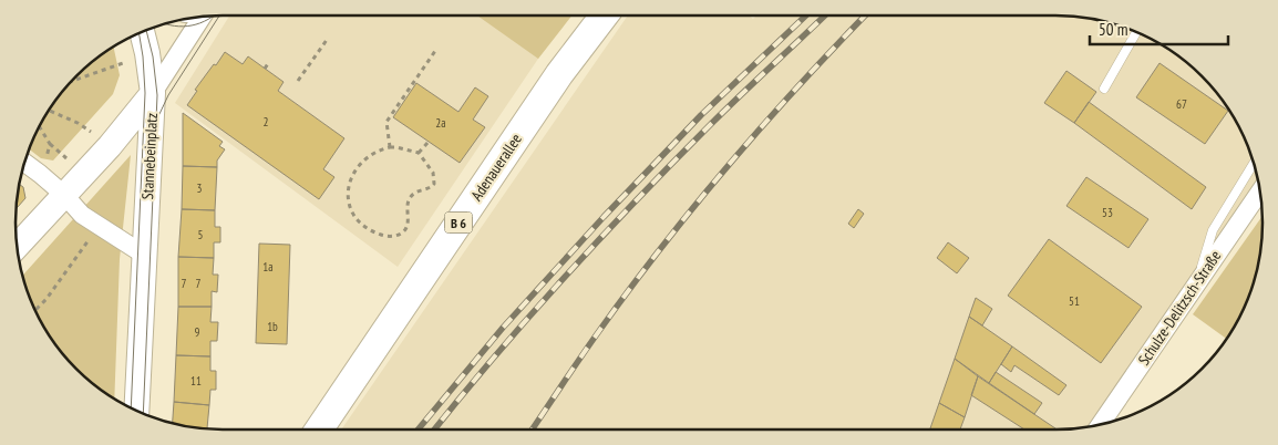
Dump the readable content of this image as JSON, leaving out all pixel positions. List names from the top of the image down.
{
  "streets": {
    "main road": ["Stannebeinplatz", "Adenauerallee", "B 6"],
    "street": ["Schulze-Delitzsch-Straße"]
  },
  "house_numbers": [
    "67",
    "2",
    "2a",
    "3",
    "53",
    "5",
    "1a",
    "7",
    "7",
    "51",
    "1b",
    "9",
    "11"
  ],
  "scale_bar": "50 m"
}
